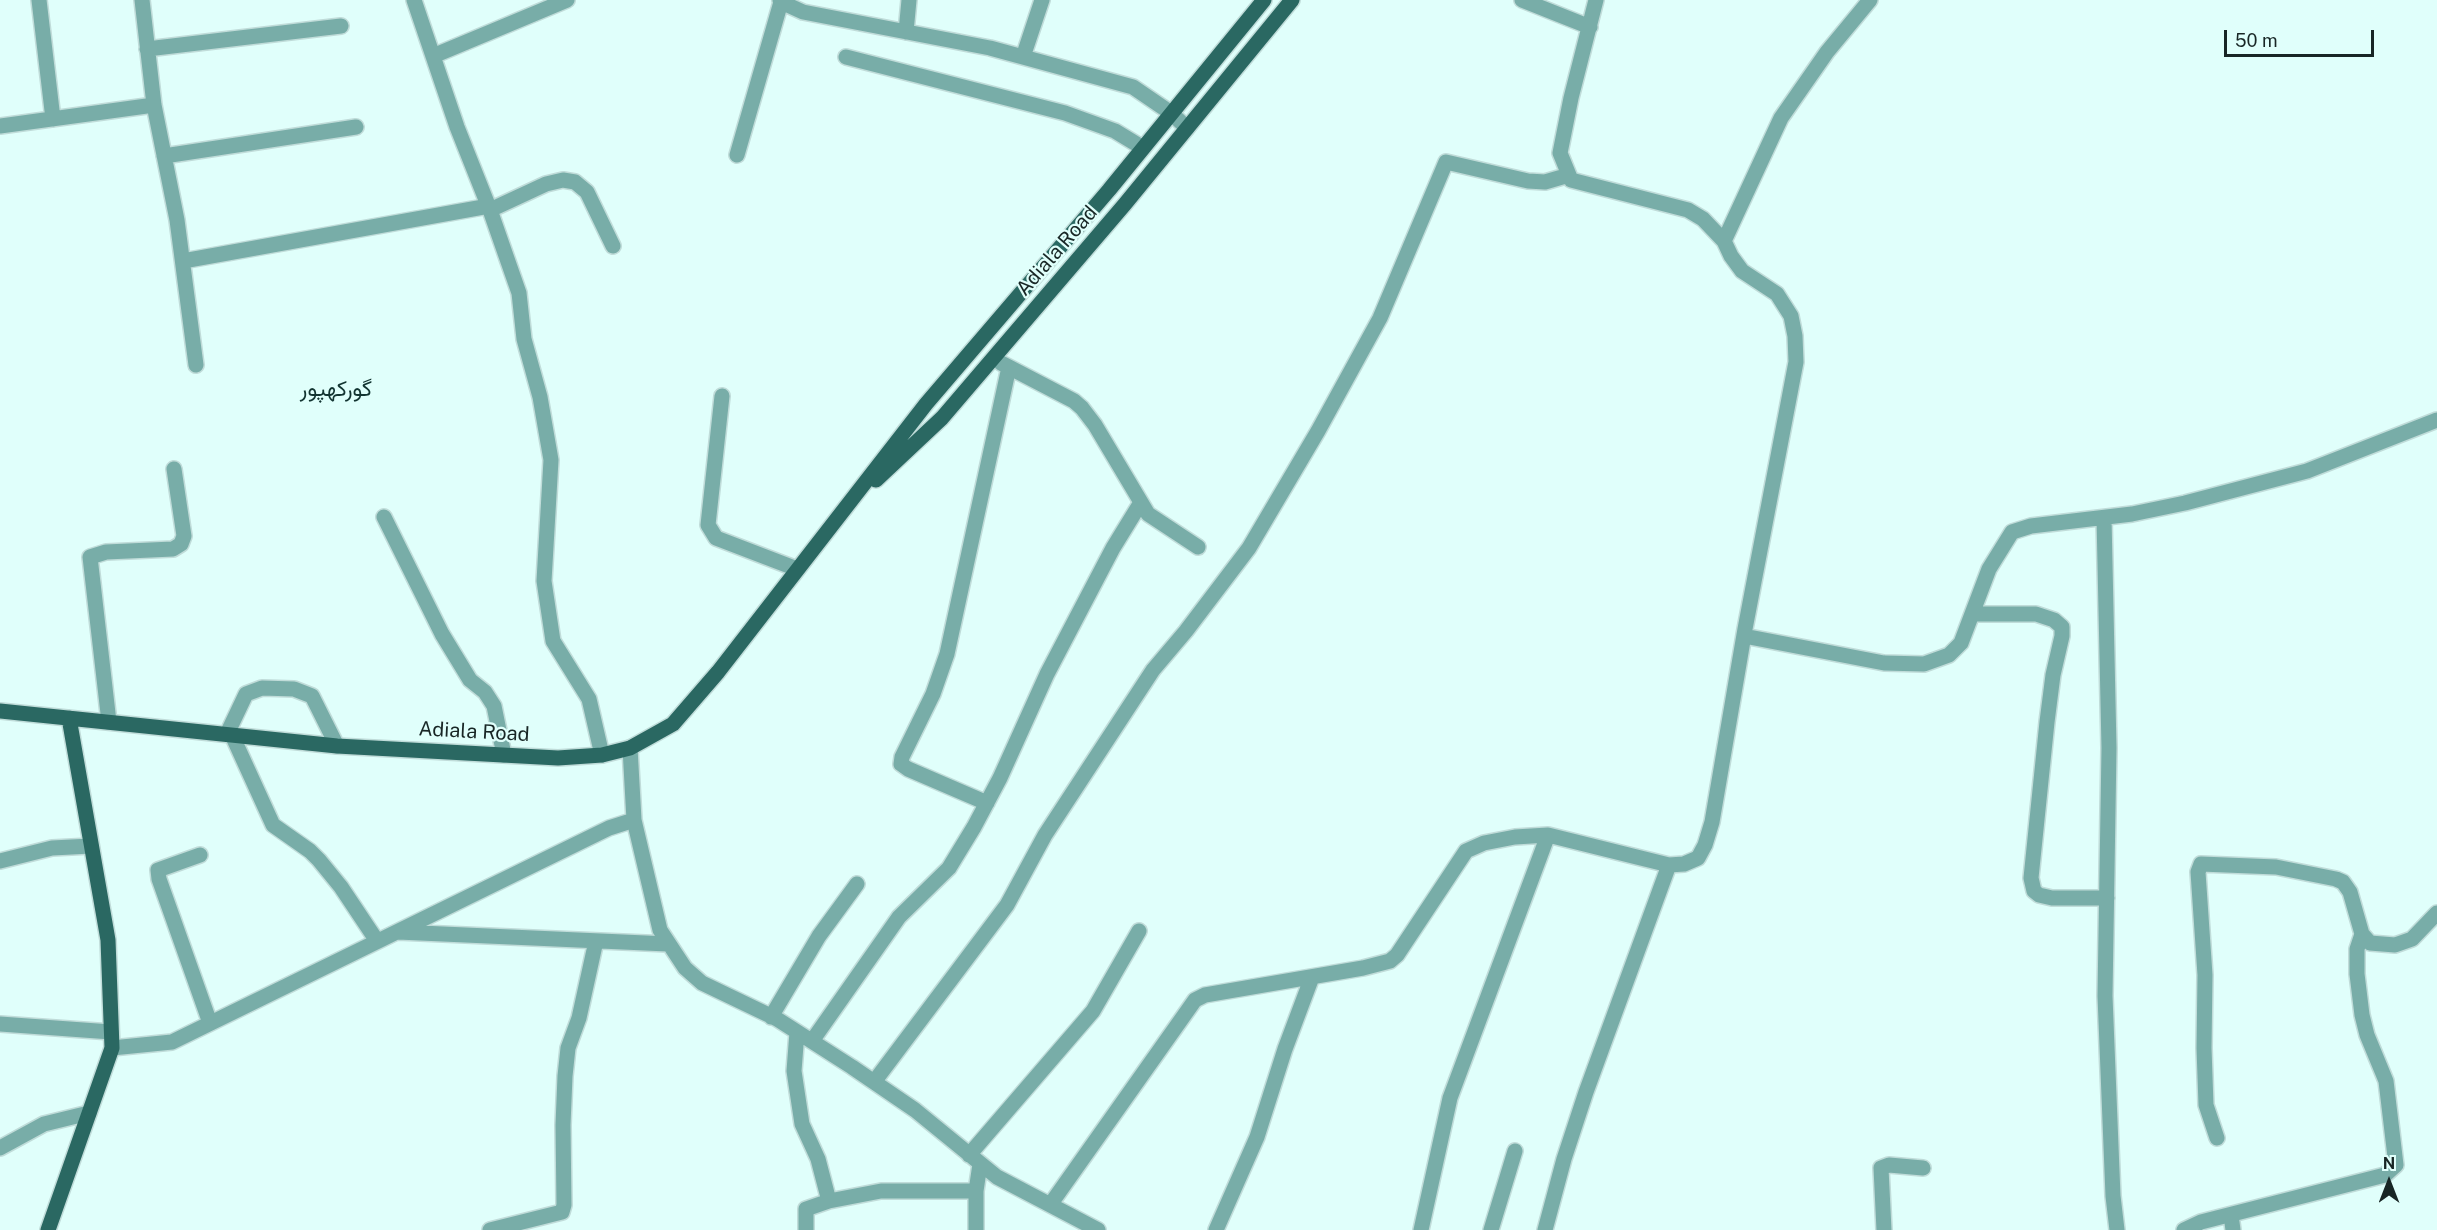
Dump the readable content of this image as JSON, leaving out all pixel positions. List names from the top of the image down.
{
  "streets": {
    "main road": ["Adiala Road"]
  },
  "districts": ["گورکھپور"],
  "scale_bar": "50 m",
  "north": "top"
}
